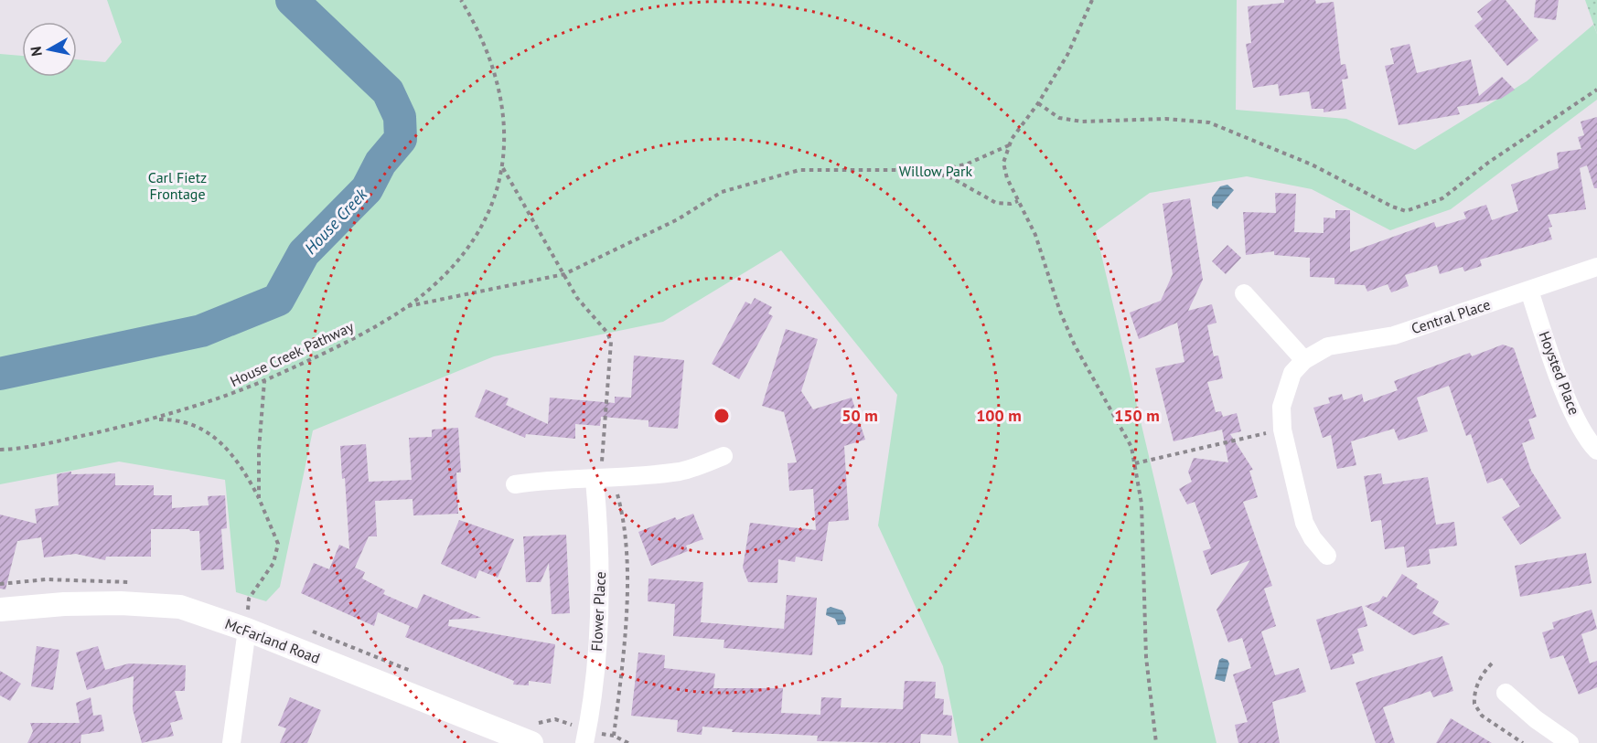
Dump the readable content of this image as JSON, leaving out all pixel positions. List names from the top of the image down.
{
  "streets": {
    "street": [
      "Central Place",
      "Hoysted Place",
      "Flower Place",
      "McFarland Road"
    ],
    "path": ["House Creek Pathway"]
  },
  "crossings": [
    ["Central Place", "Hoysted Place"]
  ],
  "water": ["House Creek"],
  "parks": ["Willow Park", "Carl Fietz Frontage"],
  "north": "left",
  "rings": ["50 m", "100 m", "150 m"]
}
